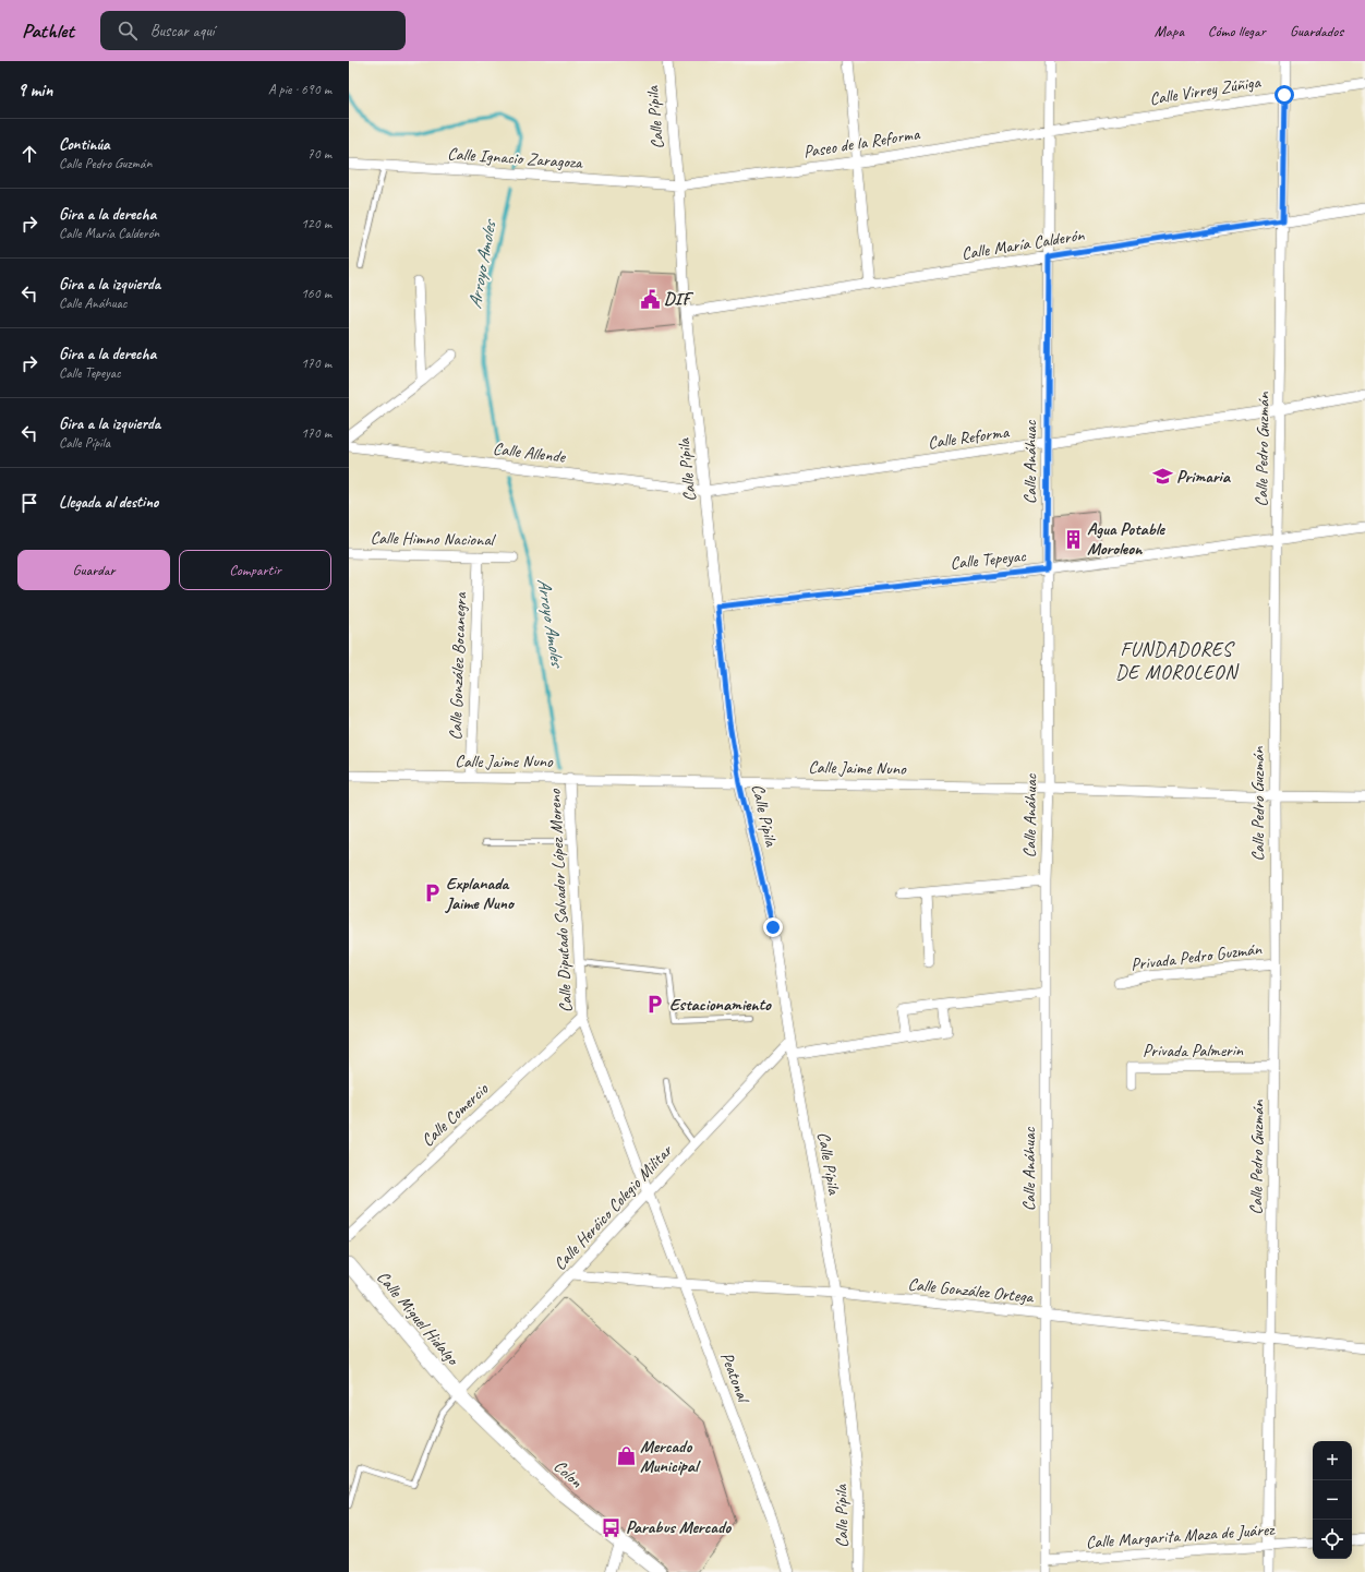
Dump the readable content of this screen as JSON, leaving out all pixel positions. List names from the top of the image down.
{
  "streets": {
    "street": [
      "Calle Virrey Zúñiga",
      "Calle Pípila",
      "Paseo de la Reforma",
      "Calle Ignacio Zaragoza",
      "Calle María Calderón",
      "Calle Reforma",
      "Calle Pedro Guzmán",
      "Calle Allende",
      "Calle Anáhuac",
      "Calle Himno Nacional",
      "Calle Tepeyac",
      "Calle González Bocanegra",
      "Calle Jaime Nuno",
      "Calle Diputado Salvador López Moreno",
      "Privada Pedro Guzmán",
      "Privada Palmerin",
      "Calle Comercio",
      "Calle Heróico Colegio Militar",
      "Calle González Ortega",
      "Calle Miguel Hidalgo",
      "Peatonal",
      "Colon",
      "Calle Margarita Maza de Juárez"
    ]
  },
  "crossings": [
    ["Calle Virrey Zúñiga", "Paseo de la Reforma"],
    ["Calle Virrey Zúñiga", "Calle Pedro Guzmán"],
    ["Calle Virrey Zúñiga", "Calle Anáhuac"],
    ["Calle Pípila", "Paseo de la Reforma"],
    ["Calle Pípila", "Calle Ignacio Zaragoza"],
    ["Calle Pípila", "Calle María Calderón"],
    ["Calle Pípila", "Calle Reforma"],
    ["Calle Pípila", "Calle Allende"],
    ["Calle Pípila", "Calle Tepeyac"],
    ["Calle Pípila", "Calle Jaime Nuno"],
    ["Calle Pípila", "Calle Heróico Colegio Militar"],
    ["Calle Pípila", "Calle González Ortega"],
    ["Paseo de la Reforma", "Calle Ignacio Zaragoza"],
    ["Paseo de la Reforma", "Calle Anáhuac"],
    ["Calle María Calderón", "Calle Pedro Guzmán"],
    ["Calle María Calderón", "Calle Anáhuac"],
    ["Calle Reforma", "Calle Pedro Guzmán"],
    ["Calle Reforma", "Calle Allende"],
    ["Calle Reforma", "Calle Anáhuac"],
    ["Calle Pedro Guzmán", "Calle Tepeyac"],
    ["Calle Pedro Guzmán", "Calle Jaime Nuno"],
    ["Calle Pedro Guzmán", "Privada Pedro Guzmán"],
    ["Calle Pedro Guzmán", "Privada Palmerin"],
    ["Calle Pedro Guzmán", "Calle González Ortega"],
    ["Calle Pedro Guzmán", "Calle Margarita Maza de Juárez"],
    ["Calle Anáhuac", "Calle Tepeyac"],
    ["Calle Anáhuac", "Calle Jaime Nuno"],
    ["Calle Anáhuac", "Calle González Ortega"],
    ["Calle Anáhuac", "Calle Margarita Maza de Juárez"],
    ["Calle Himno Nacional", "Calle González Bocanegra"],
    ["Calle González Bocanegra", "Calle Jaime Nuno"],
    ["Calle Jaime Nuno", "Calle Diputado Salvador López Moreno"],
    ["Calle Diputado Salvador López Moreno", "Calle Comercio"],
    ["Calle Diputado Salvador López Moreno", "Calle Heróico Colegio Militar"],
    ["Calle Diputado Salvador López Moreno", "Peatonal"],
    ["Calle Heróico Colegio Militar", "Calle González Ortega"],
    ["Calle Heróico Colegio Militar", "Calle Miguel Hidalgo"],
    ["Calle Heróico Colegio Militar", "Peatonal"],
    ["Calle Heróico Colegio Militar", "Colon"],
    ["Calle González Ortega", "Peatonal"],
    ["Calle Miguel Hidalgo", "Colon"]
  ],
  "districts": ["FUNDADORES DE MOROLEON"],
  "water": ["Arroyo Amoles"],
  "places": {
    "public building": ["DIF"],
    "school or university": ["Primaria"],
    "building": ["Agua Potable Moroleon"],
    "parking": ["Explanada Jaime Nuno", "Estacionamiento"],
    "shop": ["Mercado Municipal"],
    "bus stop": ["Parabus Mercado"]
  },
  "page": {
    "header": "Pathlet",
    "search": "Buscar aquí",
    "nav": ["Mapa", "Cómo llegar", "Guardados"],
    "heading": ["9 min", "A pie · 690 m"],
    "list": [
      ["Continúa", "Calle Pedro Guzmán", "70 m"],
      ["Gira a la derecha", "Calle María Calderón", "120 m"],
      ["Gira a la izquierda", "Calle Anáhuac", "160 m"],
      ["Gira a la derecha", "Calle Tepeyac", "170 m"],
      ["Gira a la izquierda", "Calle Pípila", "170 m"],
      "Llegada al destino"
    ],
    "buttons": ["Guardar", "Compartir"],
    "map_buttons": ["+", "−"]
  }
}
